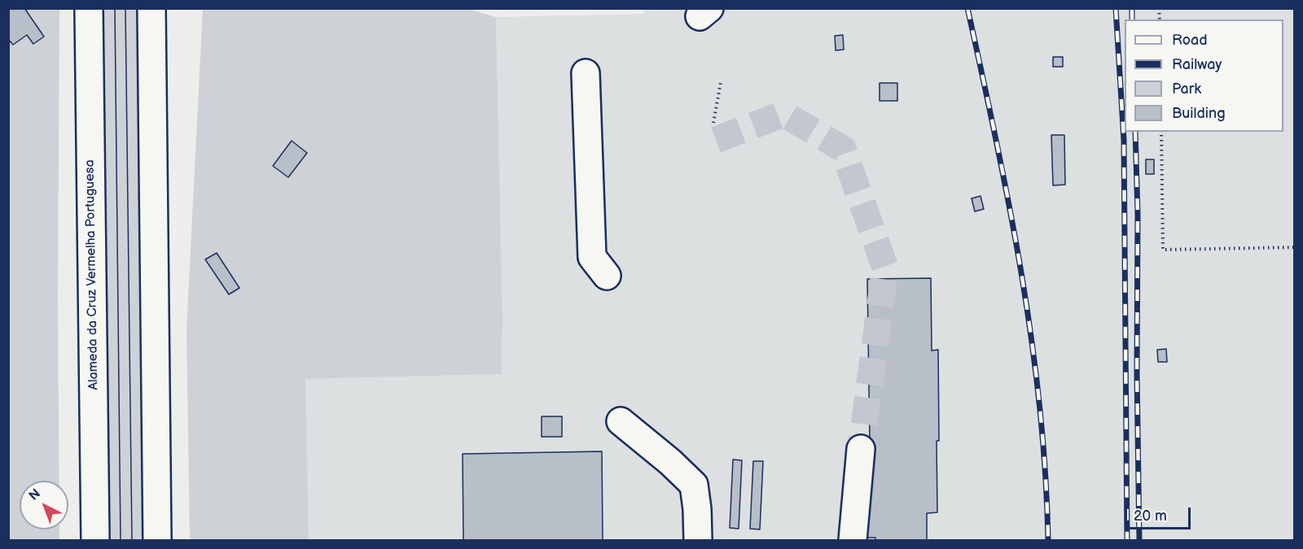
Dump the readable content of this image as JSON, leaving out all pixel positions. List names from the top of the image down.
{
  "streets": {
    "street": ["Alameda da Cruz Vermelha Portuguesa"]
  },
  "legend": [
    "Road",
    "Railway",
    "Park",
    "Building"
  ],
  "scale_bar": "20 m",
  "north": "top left"
}
